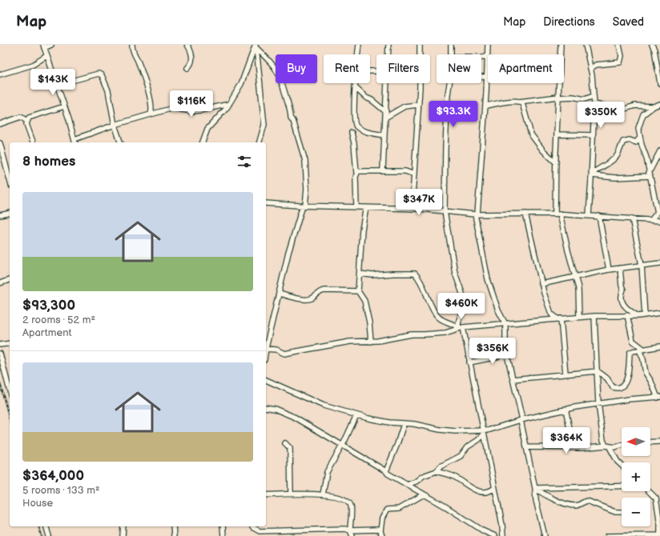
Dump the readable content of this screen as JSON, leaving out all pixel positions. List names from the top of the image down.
{
  "north": "left",
  "page": {
    "header": "Map",
    "nav": ["Map", "Directions", "Saved"],
    "chip": [
      "Buy",
      "Rent",
      "Filters",
      "New",
      "Apartment"
    ],
    "price": [
      "$143K",
      "$116K",
      "$93.3K",
      "$350K",
      "$347K",
      "$460K",
      "$356K",
      "$364K"
    ],
    "heading": "8 homes",
    "list": [
      {
        "name": "$93,300",
        "note": "2 rooms · 52 m² · Apartment"
      },
      {
        "name": "$364,000",
        "note": "5 rooms · 133 m² · House"
      }
    ],
    "map_buttons": ["+", "−"]
  }
}
